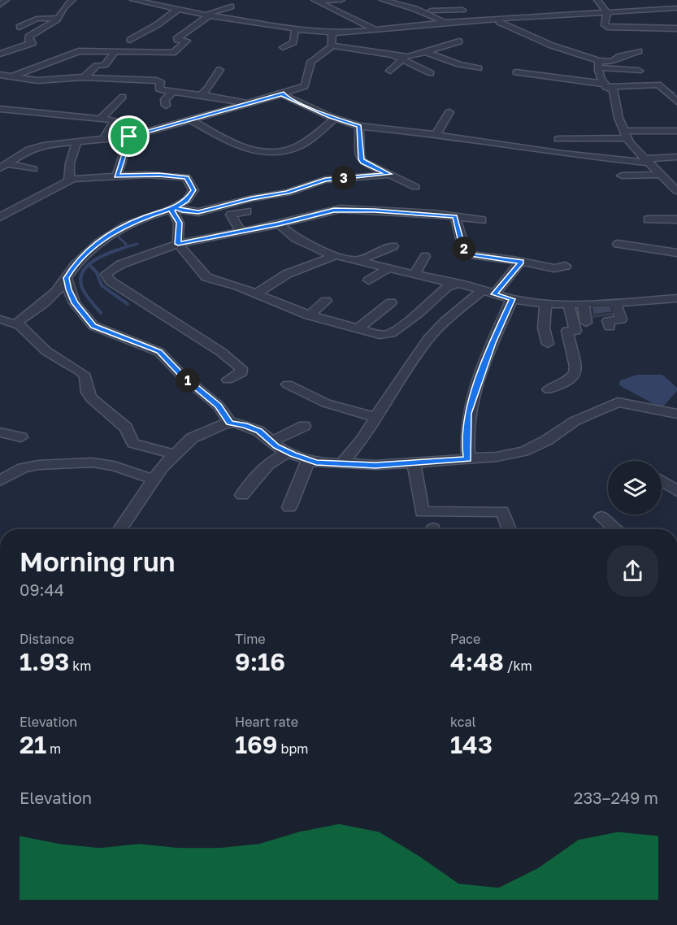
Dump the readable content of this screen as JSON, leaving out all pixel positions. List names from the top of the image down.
{
  "page": {
    "pins": ["3", "2", "1"],
    "heading": ["Morning run", "09:44"],
    "stats": [
      ["Distance", "1.93 km"],
      ["Time", "9:16"],
      ["Pace", "4:48 /km"],
      ["Elevation", "21 m"],
      ["Heart rate", "169 bpm"],
      ["kcal", "143"]
    ],
    "chart": ["Elevation", "233–249 m"]
  }
}
